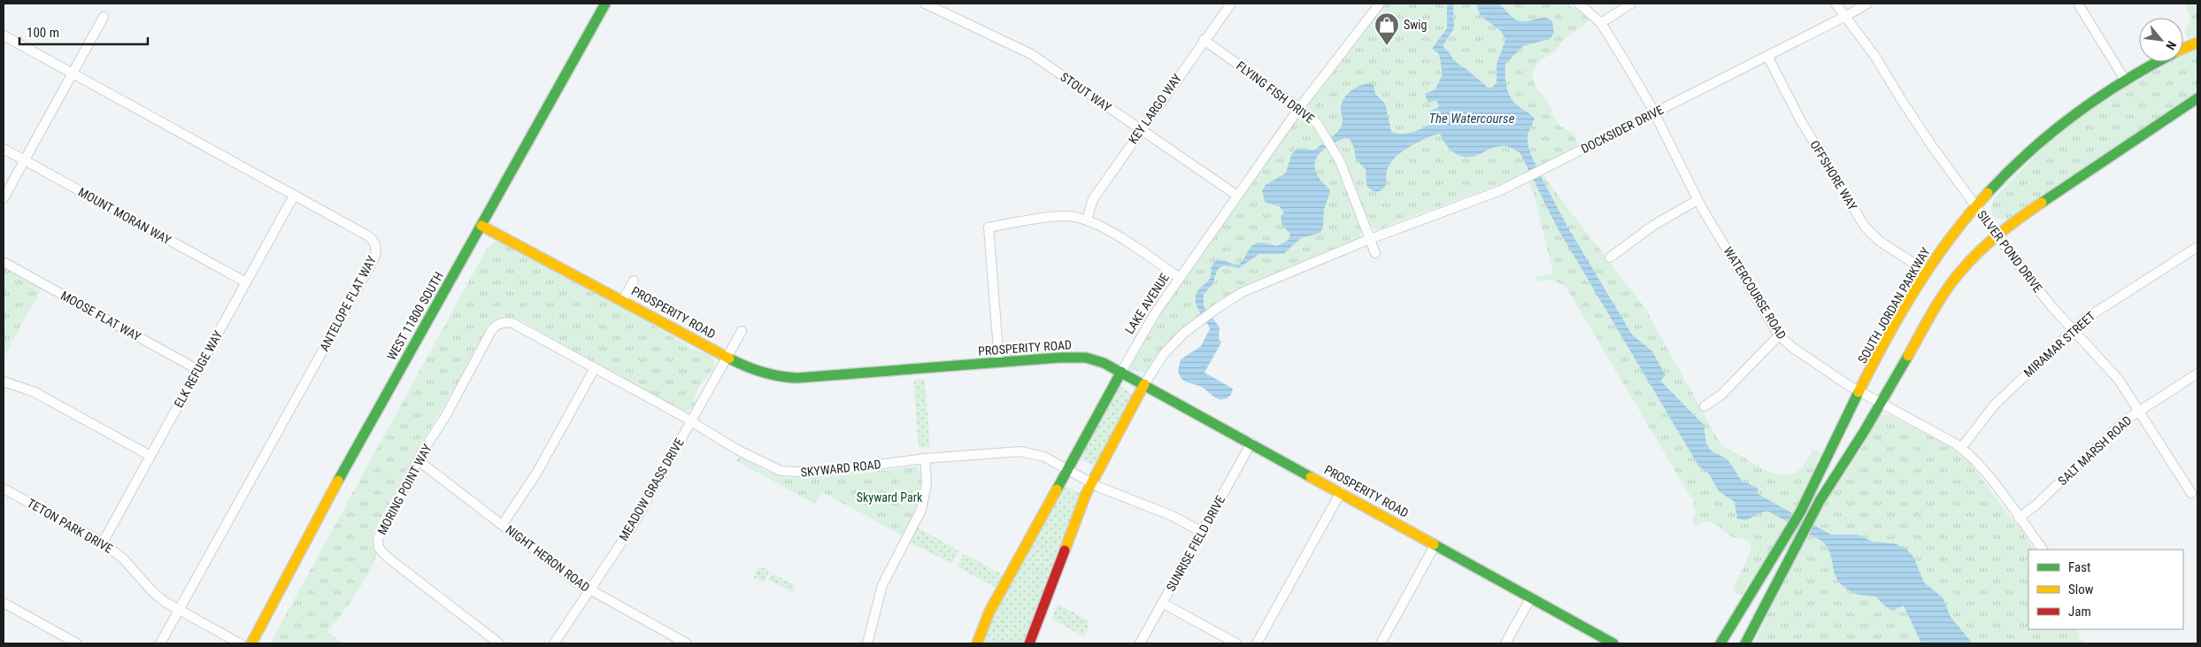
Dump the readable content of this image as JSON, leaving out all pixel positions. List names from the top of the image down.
{
  "streets": {
    "street": [
      "STOUT WAY",
      "FLYING FISH DRIVE",
      "KEY LARGO WAY",
      "DOCKSIDER DRIVE",
      "OFFSHORE WAY",
      "MOUNT MORAN WAY",
      "SILVER POND DRIVE",
      "WATERCOURSE ROAD",
      "ANTELOPE FLAT WAY",
      "LAKE AVENUE",
      "SOUTH JORDAN PARKWAY",
      "PROSPERITY ROAD",
      "MOOSE FLAT WAY",
      "WEST 11800 SOUTH",
      "MIRAMAR STREET",
      "ELK REFUGE WAY",
      "SALT MARSH ROAD",
      "SKYWARD ROAD",
      "MORING POINT WAY",
      "MEADOW GRASS DRIVE",
      "TETON PARK DRIVE",
      "SUNRISE FIELD DRIVE",
      "NIGHT HERON ROAD"
    ]
  },
  "crossings": [
    ["STOUT WAY", "KEY LARGO WAY"],
    ["STOUT WAY", "LAKE AVENUE"],
    ["FLYING FISH DRIVE", "KEY LARGO WAY"],
    ["FLYING FISH DRIVE", "DOCKSIDER DRIVE"],
    ["FLYING FISH DRIVE", "LAKE AVENUE"],
    ["DOCKSIDER DRIVE", "OFFSHORE WAY"],
    ["DOCKSIDER DRIVE", "SILVER POND DRIVE"],
    ["DOCKSIDER DRIVE", "WATERCOURSE ROAD"],
    ["OFFSHORE WAY", "SOUTH JORDAN PARKWAY"],
    ["MOUNT MORAN WAY", "ELK REFUGE WAY"],
    ["SILVER POND DRIVE", "SOUTH JORDAN PARKWAY"],
    ["SILVER POND DRIVE", "MIRAMAR STREET"],
    ["SILVER POND DRIVE", "SALT MARSH ROAD"],
    ["WATERCOURSE ROAD", "SOUTH JORDAN PARKWAY"],
    ["WATERCOURSE ROAD", "MIRAMAR STREET"],
    ["WATERCOURSE ROAD", "SALT MARSH ROAD"],
    ["ANTELOPE FLAT WAY", "ELK REFUGE WAY"],
    ["ANTELOPE FLAT WAY", "TETON PARK DRIVE"],
    ["LAKE AVENUE", "PROSPERITY ROAD"],
    ["LAKE AVENUE", "SKYWARD ROAD"],
    ["PROSPERITY ROAD", "WEST 11800 SOUTH"],
    ["PROSPERITY ROAD", "MEADOW GRASS DRIVE"],
    ["PROSPERITY ROAD", "SUNRISE FIELD DRIVE"],
    ["MOOSE FLAT WAY", "ELK REFUGE WAY"],
    ["ELK REFUGE WAY", "TETON PARK DRIVE"],
    ["SKYWARD ROAD", "MORING POINT WAY"],
    ["SKYWARD ROAD", "MEADOW GRASS DRIVE"],
    ["SKYWARD ROAD", "SUNRISE FIELD DRIVE"],
    ["MORING POINT WAY", "NIGHT HERON ROAD"],
    ["MEADOW GRASS DRIVE", "NIGHT HERON ROAD"]
  ],
  "water": ["The Watercourse"],
  "parks": ["Skyward Park"],
  "places": {
    "shop": ["Swig"]
  },
  "legend": ["Fast", "Slow", "Jam"],
  "scale_bar": "100 m",
  "north": "bottom right"
}
